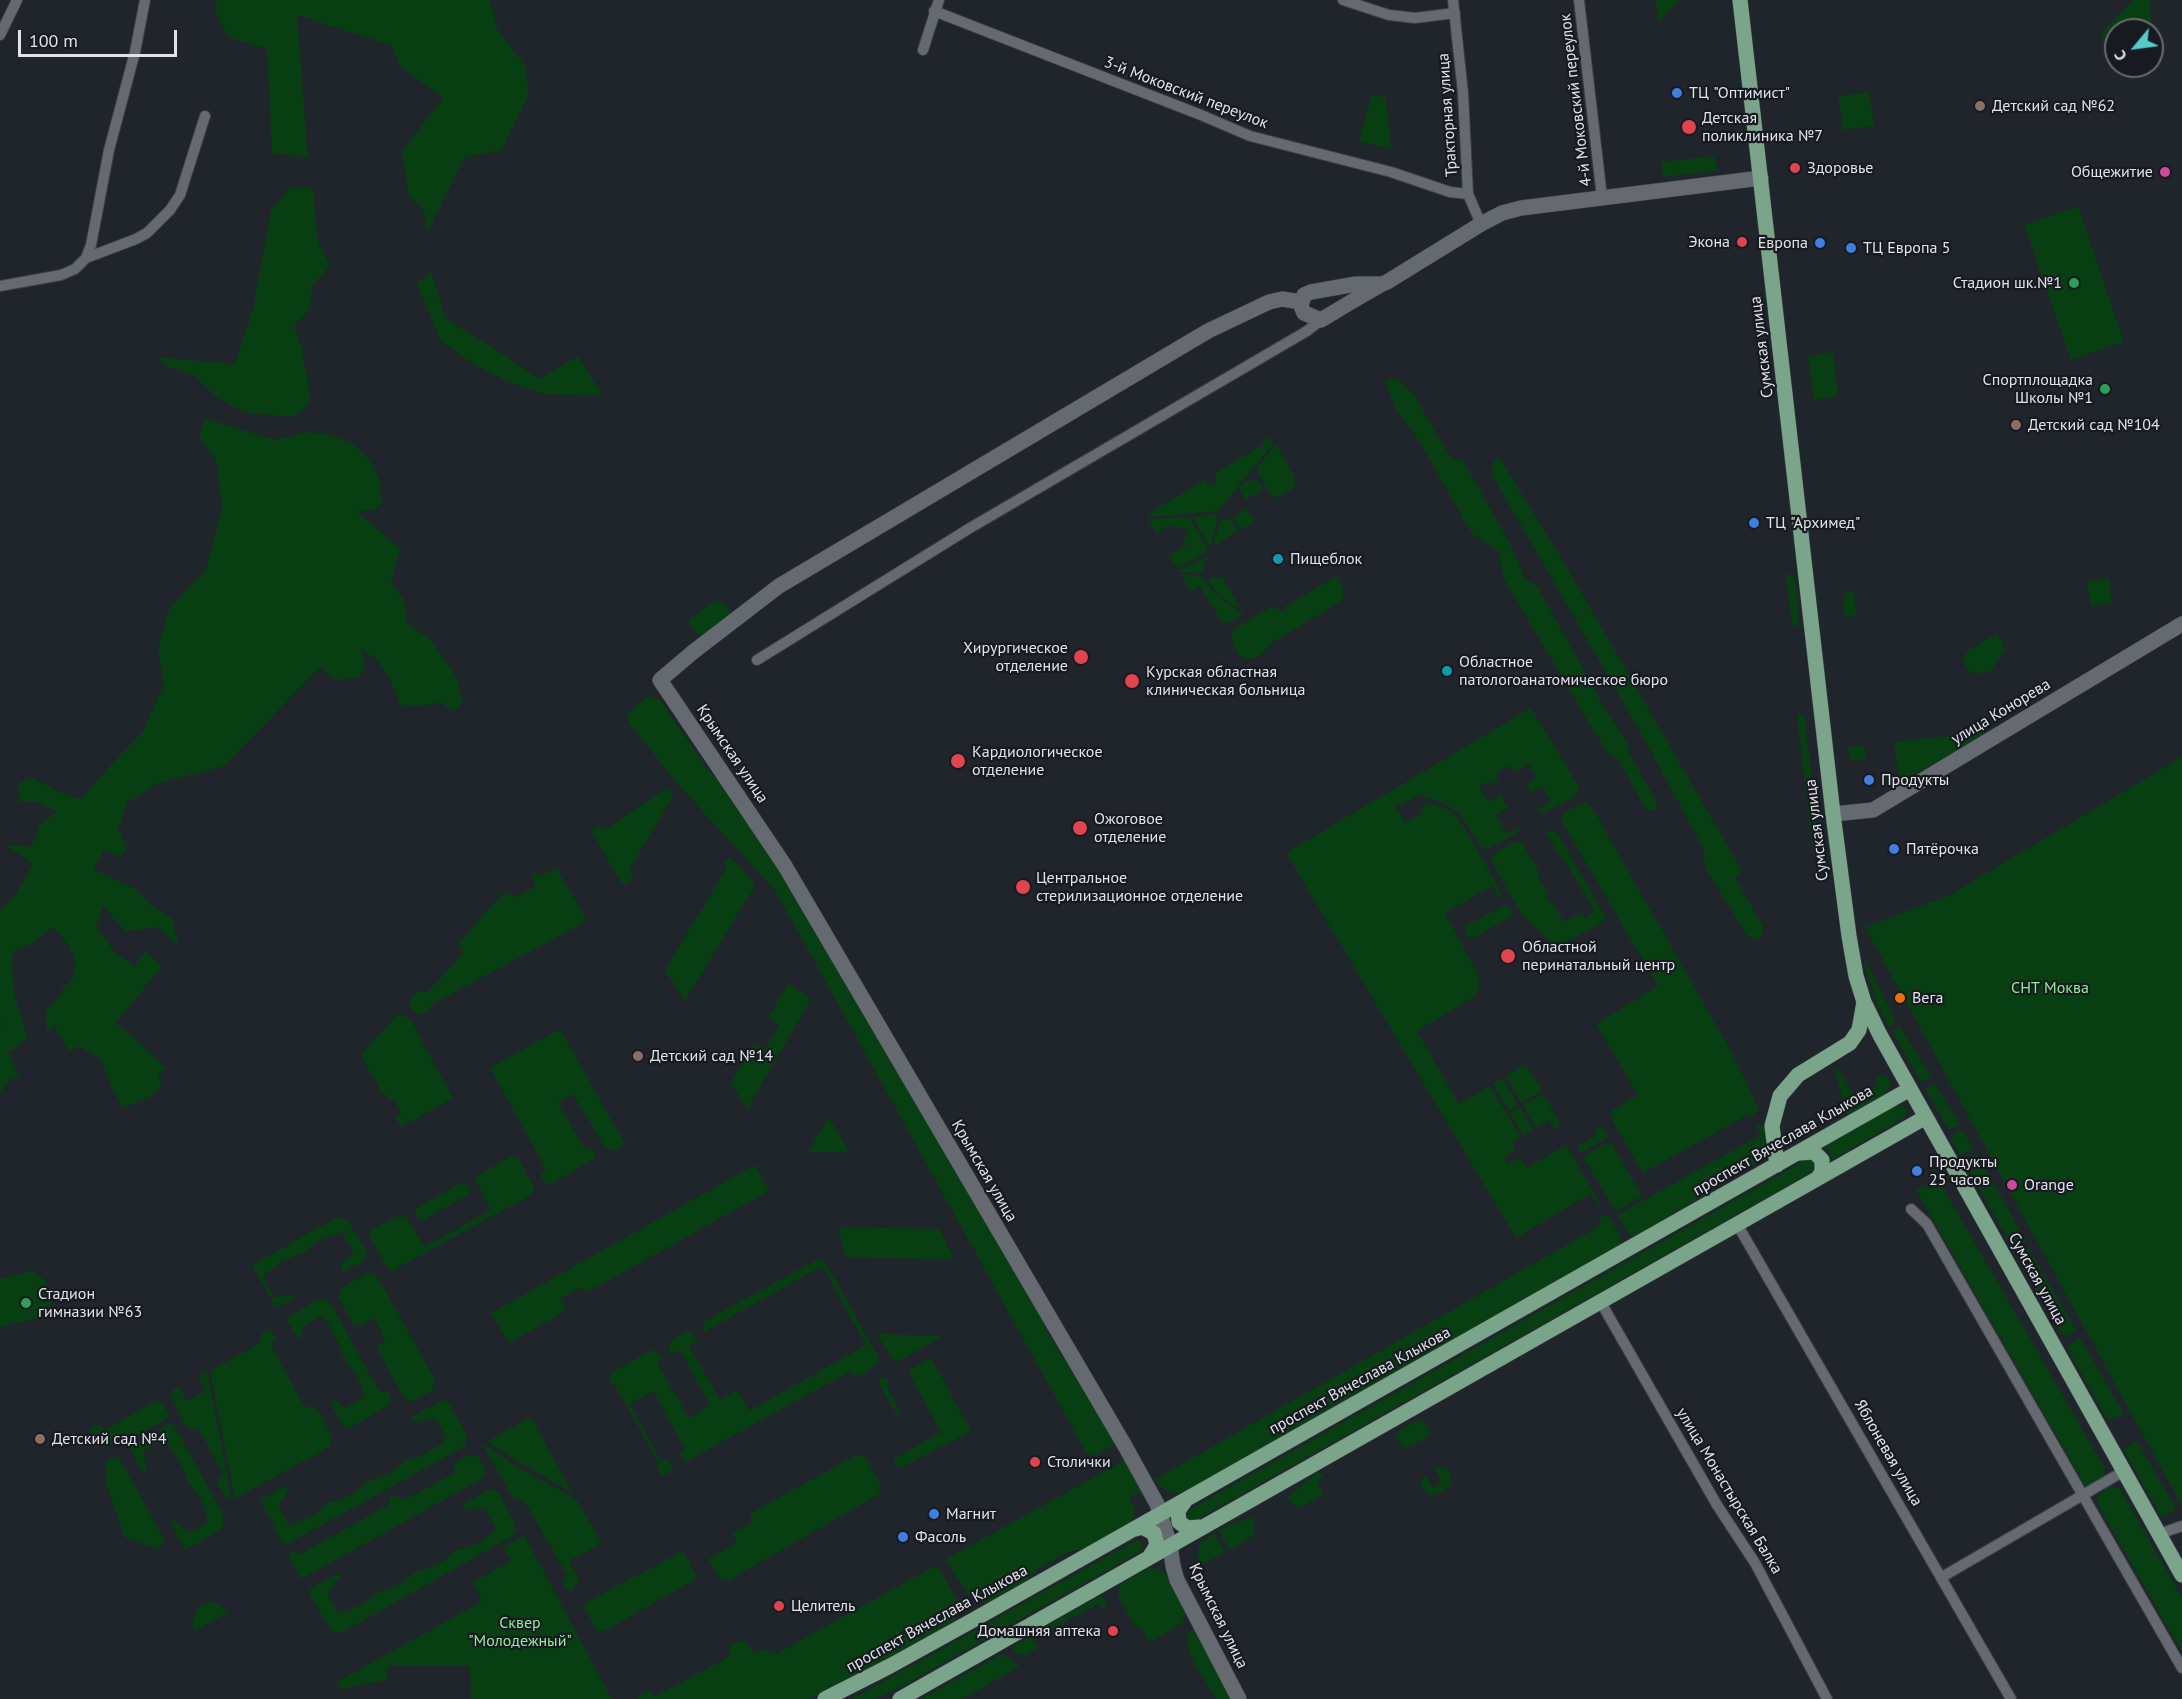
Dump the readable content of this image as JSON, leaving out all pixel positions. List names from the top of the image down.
{
  "streets": {
    "main road": ["Сумская улица", "проспект Вячеслава Клыкова"],
    "street": [
      "3-й Моковский переулок",
      "4-й Моковский переулок",
      "Тракторная улица",
      "улица Конорева",
      "Крымская улица",
      "Яблоневая улица",
      "улица Монастырская Балка"
    ]
  },
  "crossings": [
    ["3-й Моковский переулок", "Тракторная улица"],
    ["Сумская улица", "улица Конорева"],
    ["Сумская улица", "проспект Вячеслава Клыкова"],
    ["Крымская улица", "проспект Вячеслава Клыкова"]
  ],
  "parks": ["СНТ Моква", "Сквер \"Молодежный\""],
  "places": [
    "ТЦ \"Оптимист\"",
    "Детский сад №62",
    "Детская поликлиника №7",
    "Здоровье",
    "Общежитие",
    "Экона",
    "Европа",
    "ТЦ Европа 5",
    "Стадион шк.№1",
    "Спортплощадка Школы №1",
    "Детский сад №104",
    "ТЦ \"Архимед\"",
    "Пищеблок",
    "Хирургическое отделение",
    "Областное патологоанатомическое бюро",
    "Курская областная клиническая больница",
    "Кардиологическое отделение",
    "Продукты",
    "Ожоговое отделение",
    "Пятёрочка",
    "Центральное стерилизационное отделение",
    "Областной перинатальный центр",
    "Вега",
    "Детский сад №14",
    "Продукты 25 часов",
    "Orange",
    "Стадион гимназии №63",
    "Детский сад №4",
    "Столички",
    "Магнит",
    "Фасоль",
    "Целитель",
    "Домашняя аптека"
  ],
  "scale_bar": "100 m",
  "north": "bottom left"
}
